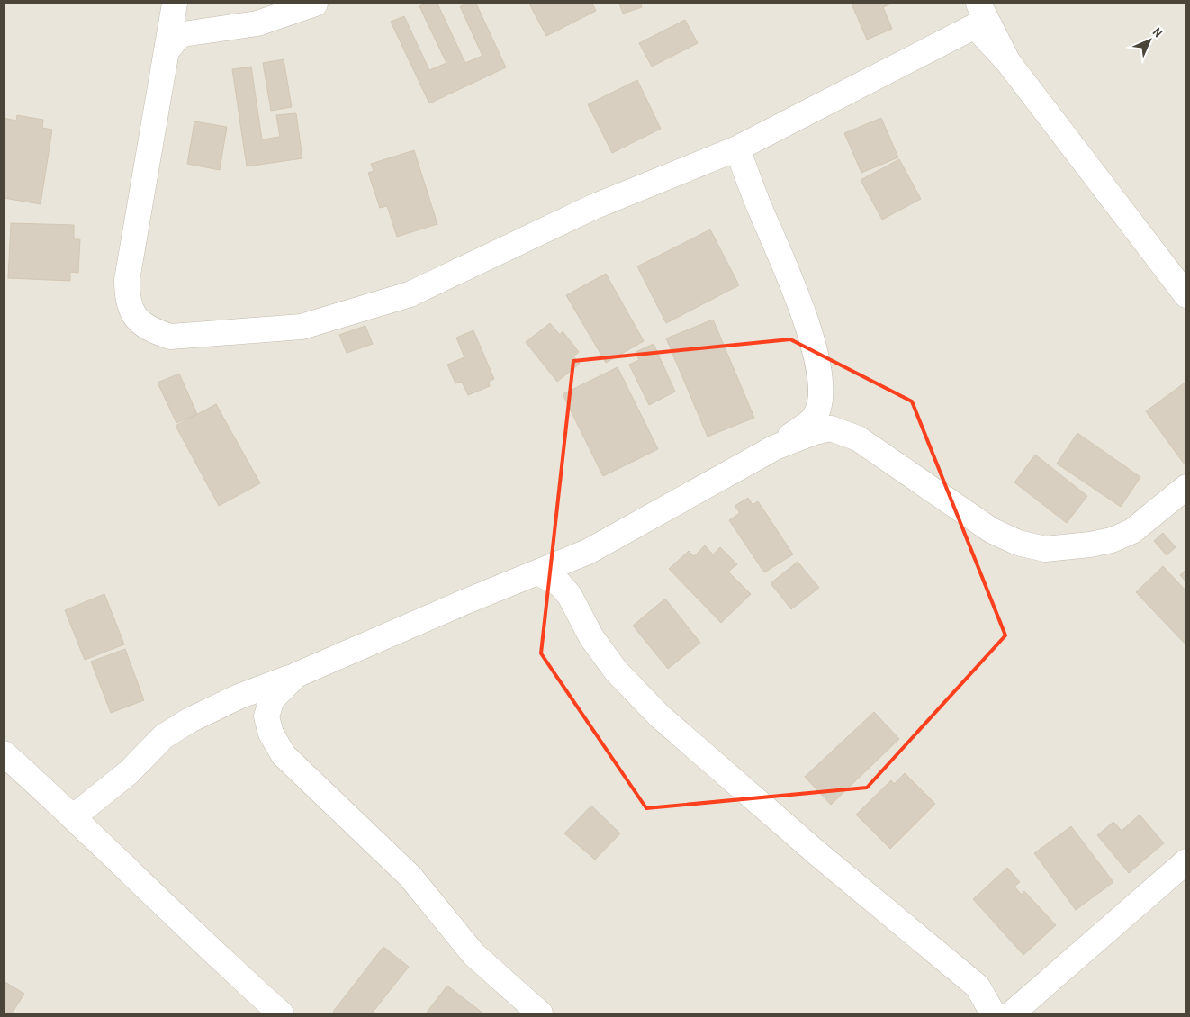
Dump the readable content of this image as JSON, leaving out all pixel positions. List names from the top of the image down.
{
  "north": "top right"
}
